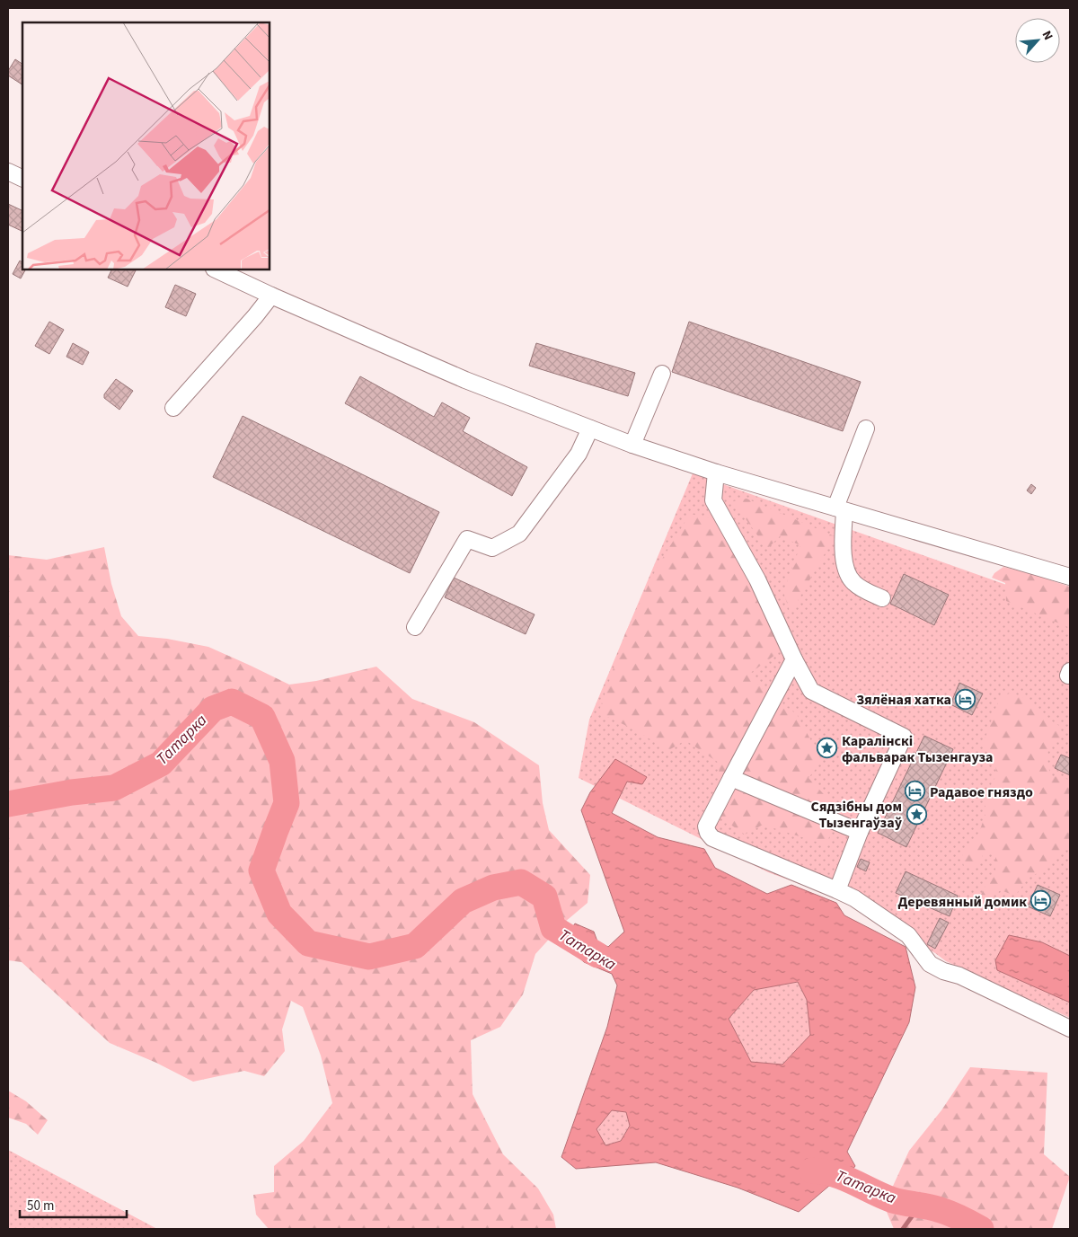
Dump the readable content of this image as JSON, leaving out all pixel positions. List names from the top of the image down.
{
  "water": ["Татарка"],
  "places": {
    "hotel": ["Зялёная хатка", "Радавое гняздо", "Деревянный домик"],
    "place": ["Каралінскі фальварак Тызенгауза", "Сядзібны дом Тызенгаўзаў"]
  },
  "scale_bar": "50 m",
  "north": "top right"
}
